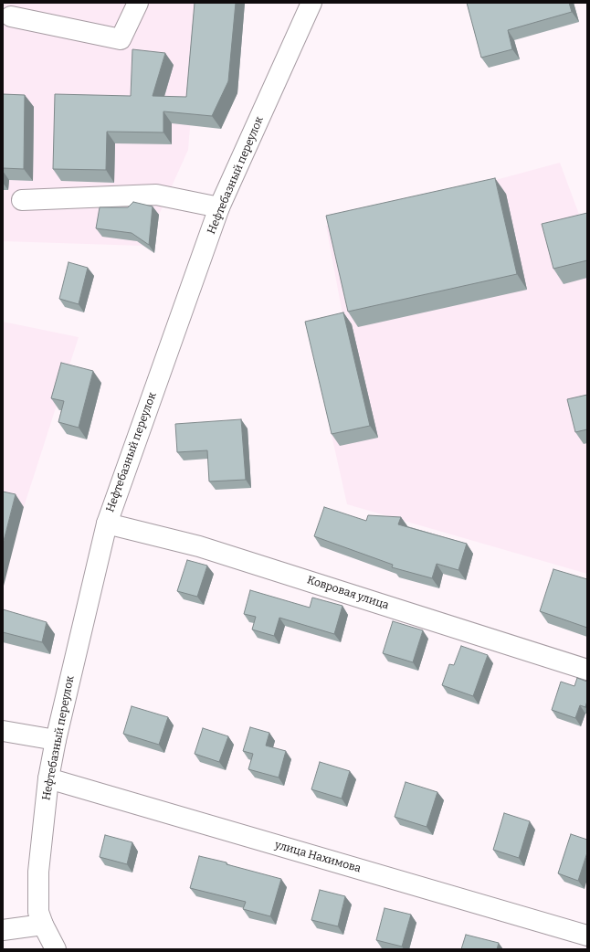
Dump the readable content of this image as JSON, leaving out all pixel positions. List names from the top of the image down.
{
  "streets": {
    "street": ["Нефтебазный переулок", "Ковровая улица", "улица Нахимова"]
  },
  "crossings": [
    ["Нефтебазный переулок", "Ковровая улица"],
    ["Нефтебазный переулок", "улица Нахимова"]
  ]
}
